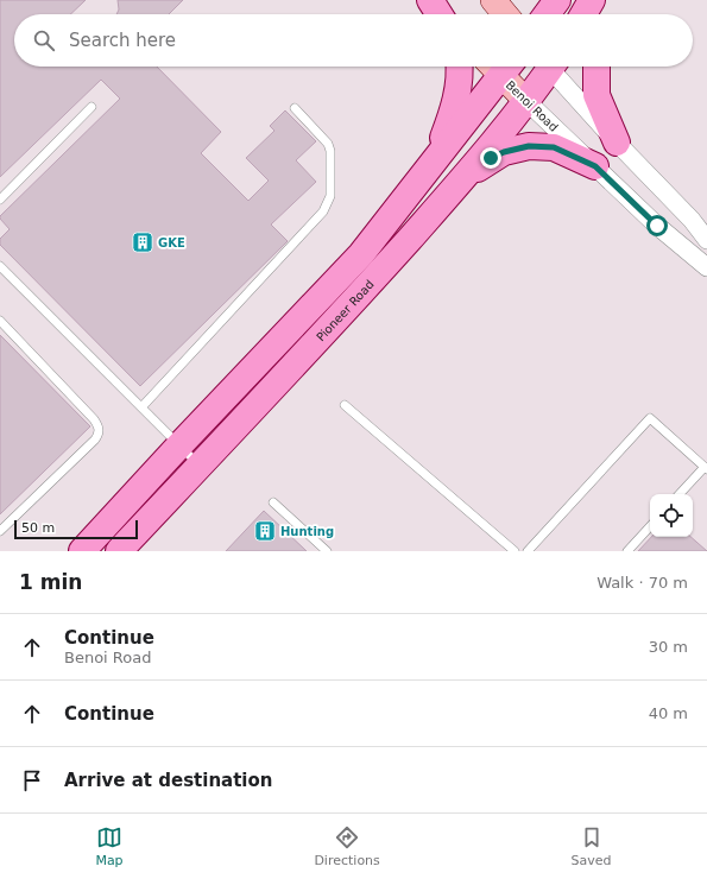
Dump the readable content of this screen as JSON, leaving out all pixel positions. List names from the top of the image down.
{
  "streets": {
    "main road": ["Benoi Road", "Pioneer Road"]
  },
  "crossings": [
    ["Benoi Road", "Pioneer Road"]
  ],
  "places": {
    "building": ["GKE", "Hunting"]
  },
  "scale_bar": "50 m",
  "page": {
    "search": "Search here",
    "scale": "50 m",
    "heading": ["1 min", "Walk · 70 m"],
    "list": [
      ["Continue", "Benoi Road", "30 m"],
      ["Continue", "40 m"],
      "Arrive at destination"
    ],
    "nav": ["Map", "Directions", "Saved"]
  }
}
